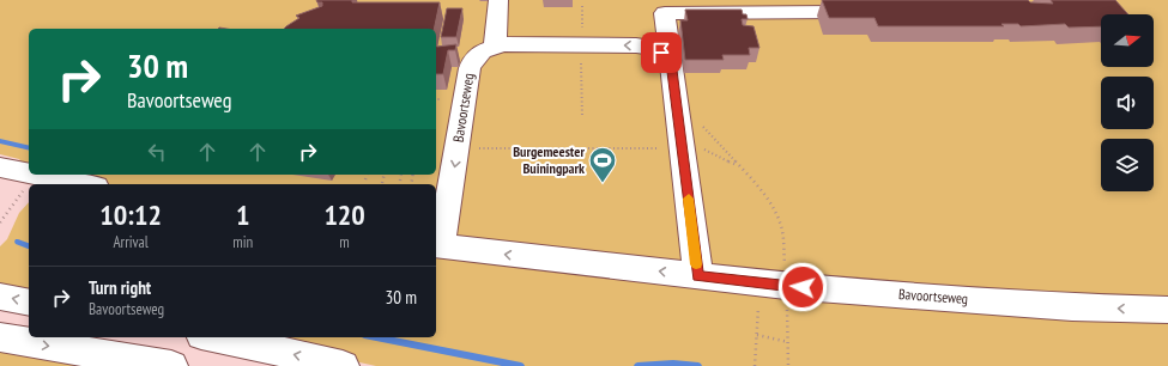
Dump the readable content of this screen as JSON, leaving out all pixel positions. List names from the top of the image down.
{
  "streets": {
    "street": ["Bavoortseweg"]
  },
  "one_way": ["Bavoortseweg"],
  "places": {
    "sports": ["Burgemeester Buiningpark"]
  },
  "north": "right",
  "page": {
    "turn": ["30 m", "Bavoortseweg"],
    "eta": [
      "10:12",
      "Arrival",
      "1",
      "min",
      "120",
      "m"
    ],
    "list": [
      {
        "name": "Turn right",
        "note": "Bavoortseweg",
        "value": "30 m"
      }
    ]
  }
}
